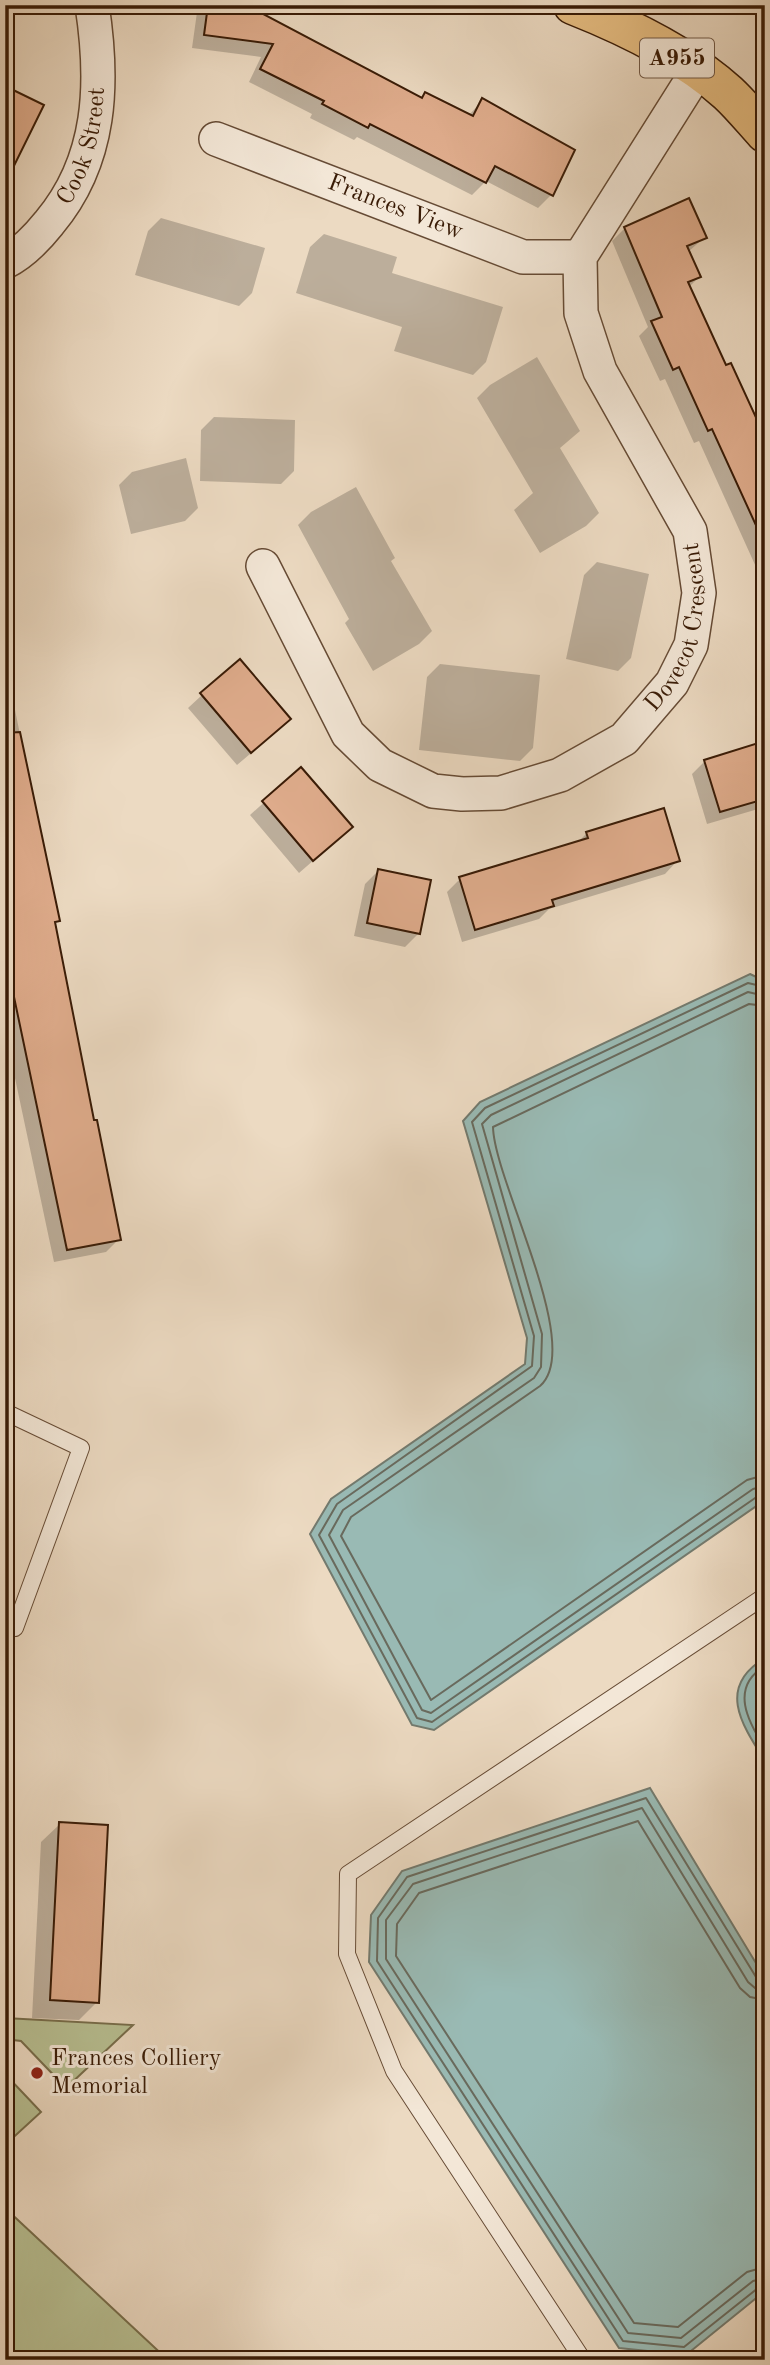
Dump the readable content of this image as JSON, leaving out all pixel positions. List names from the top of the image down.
{
  "streets": {
    "main road": ["A955"],
    "street": ["Cook Street", "Frances View", "Dovecot Crescent"]
  },
  "crossings": [
    ["Frances View", "Dovecot Crescent"]
  ],
  "places": ["Frances Colliery Memorial"]
}
